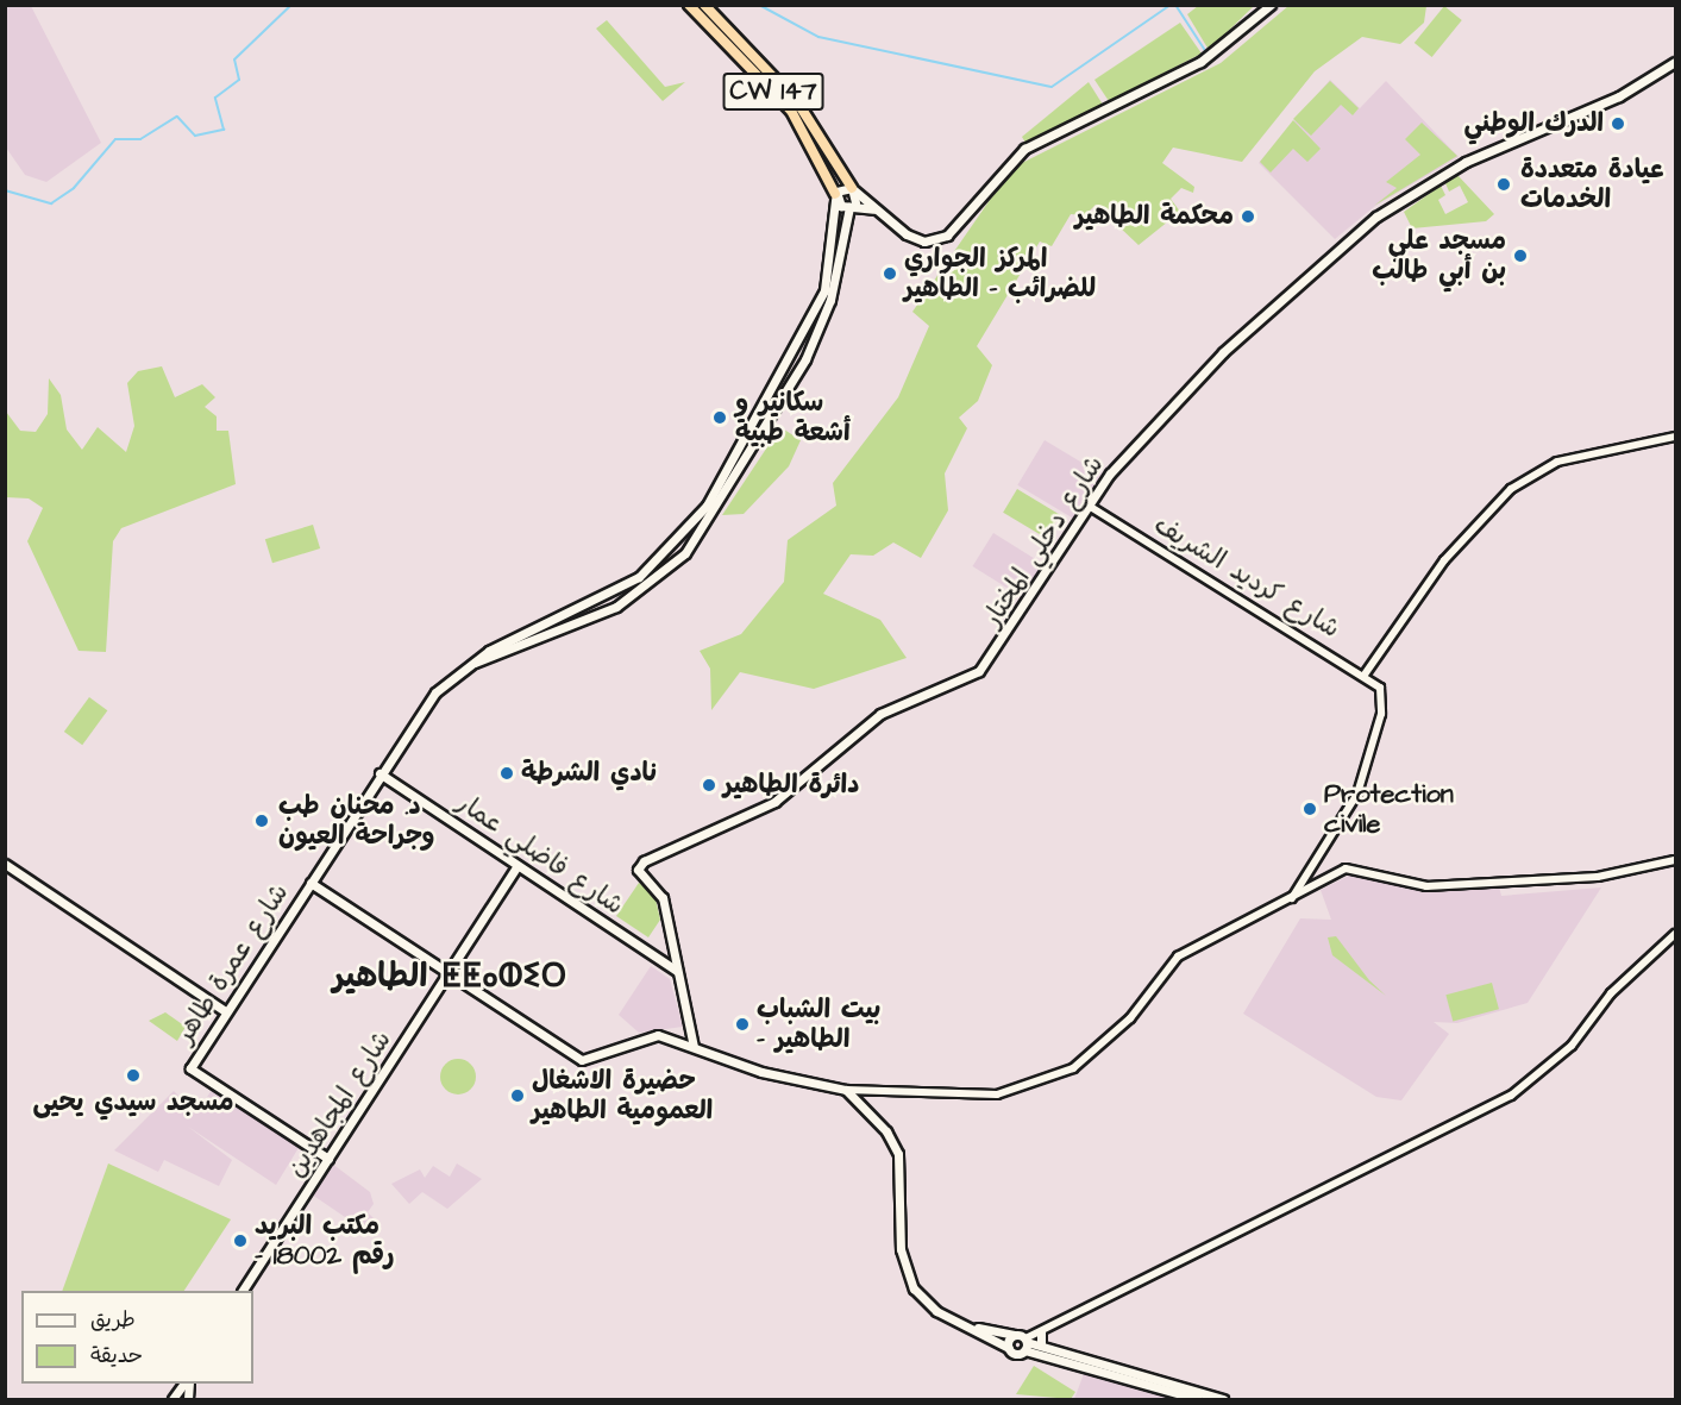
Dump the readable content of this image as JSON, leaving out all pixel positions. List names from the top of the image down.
{
  "streets": {
    "highway": ["CW 147"],
    "main road": [
      "شارع دخلي المختار",
      "شارع فاضلي عمار",
      "شارع عمرة طاهر",
      "شارع المجاهدين"
    ],
    "street": ["شارع كرديد الشريف"]
  },
  "crossings": [
    ["شارع دخلي المختار", "شارع كرديد الشريف"],
    ["شارع دخلي المختار", "شارع فاضلي عمار"],
    ["شارع فاضلي عمار", "شارع عمرة طاهر"],
    ["شارع فاضلي عمار", "شارع المجاهدين"],
    ["شارع عمرة طاهر", "شارع المجاهدين"]
  ],
  "districts": ["الطاهير ⵟⵟⴰⵀⵉⵔ"],
  "places": [
    "الدرك الوطني",
    "عيادة متعددة الخدمات",
    "محكمة الطاهير",
    "مسجد علي بن أبي طالب",
    "المركز الجواري للضرائب - الطاهير",
    "سكانير و أشعة طبية",
    "نادي الشرطة",
    "دائرة الطاهير",
    "Protection civile",
    "د. محنان طب وجراحة العيون",
    "بيت الشباب - الطاهير",
    "مسجد سيدي يحيى",
    "حضيرة الاشغال العمومية الطاهير",
    "مكتب البريد - رقم 18002"
  ],
  "legend": ["طريق", "حديقة"]
}
